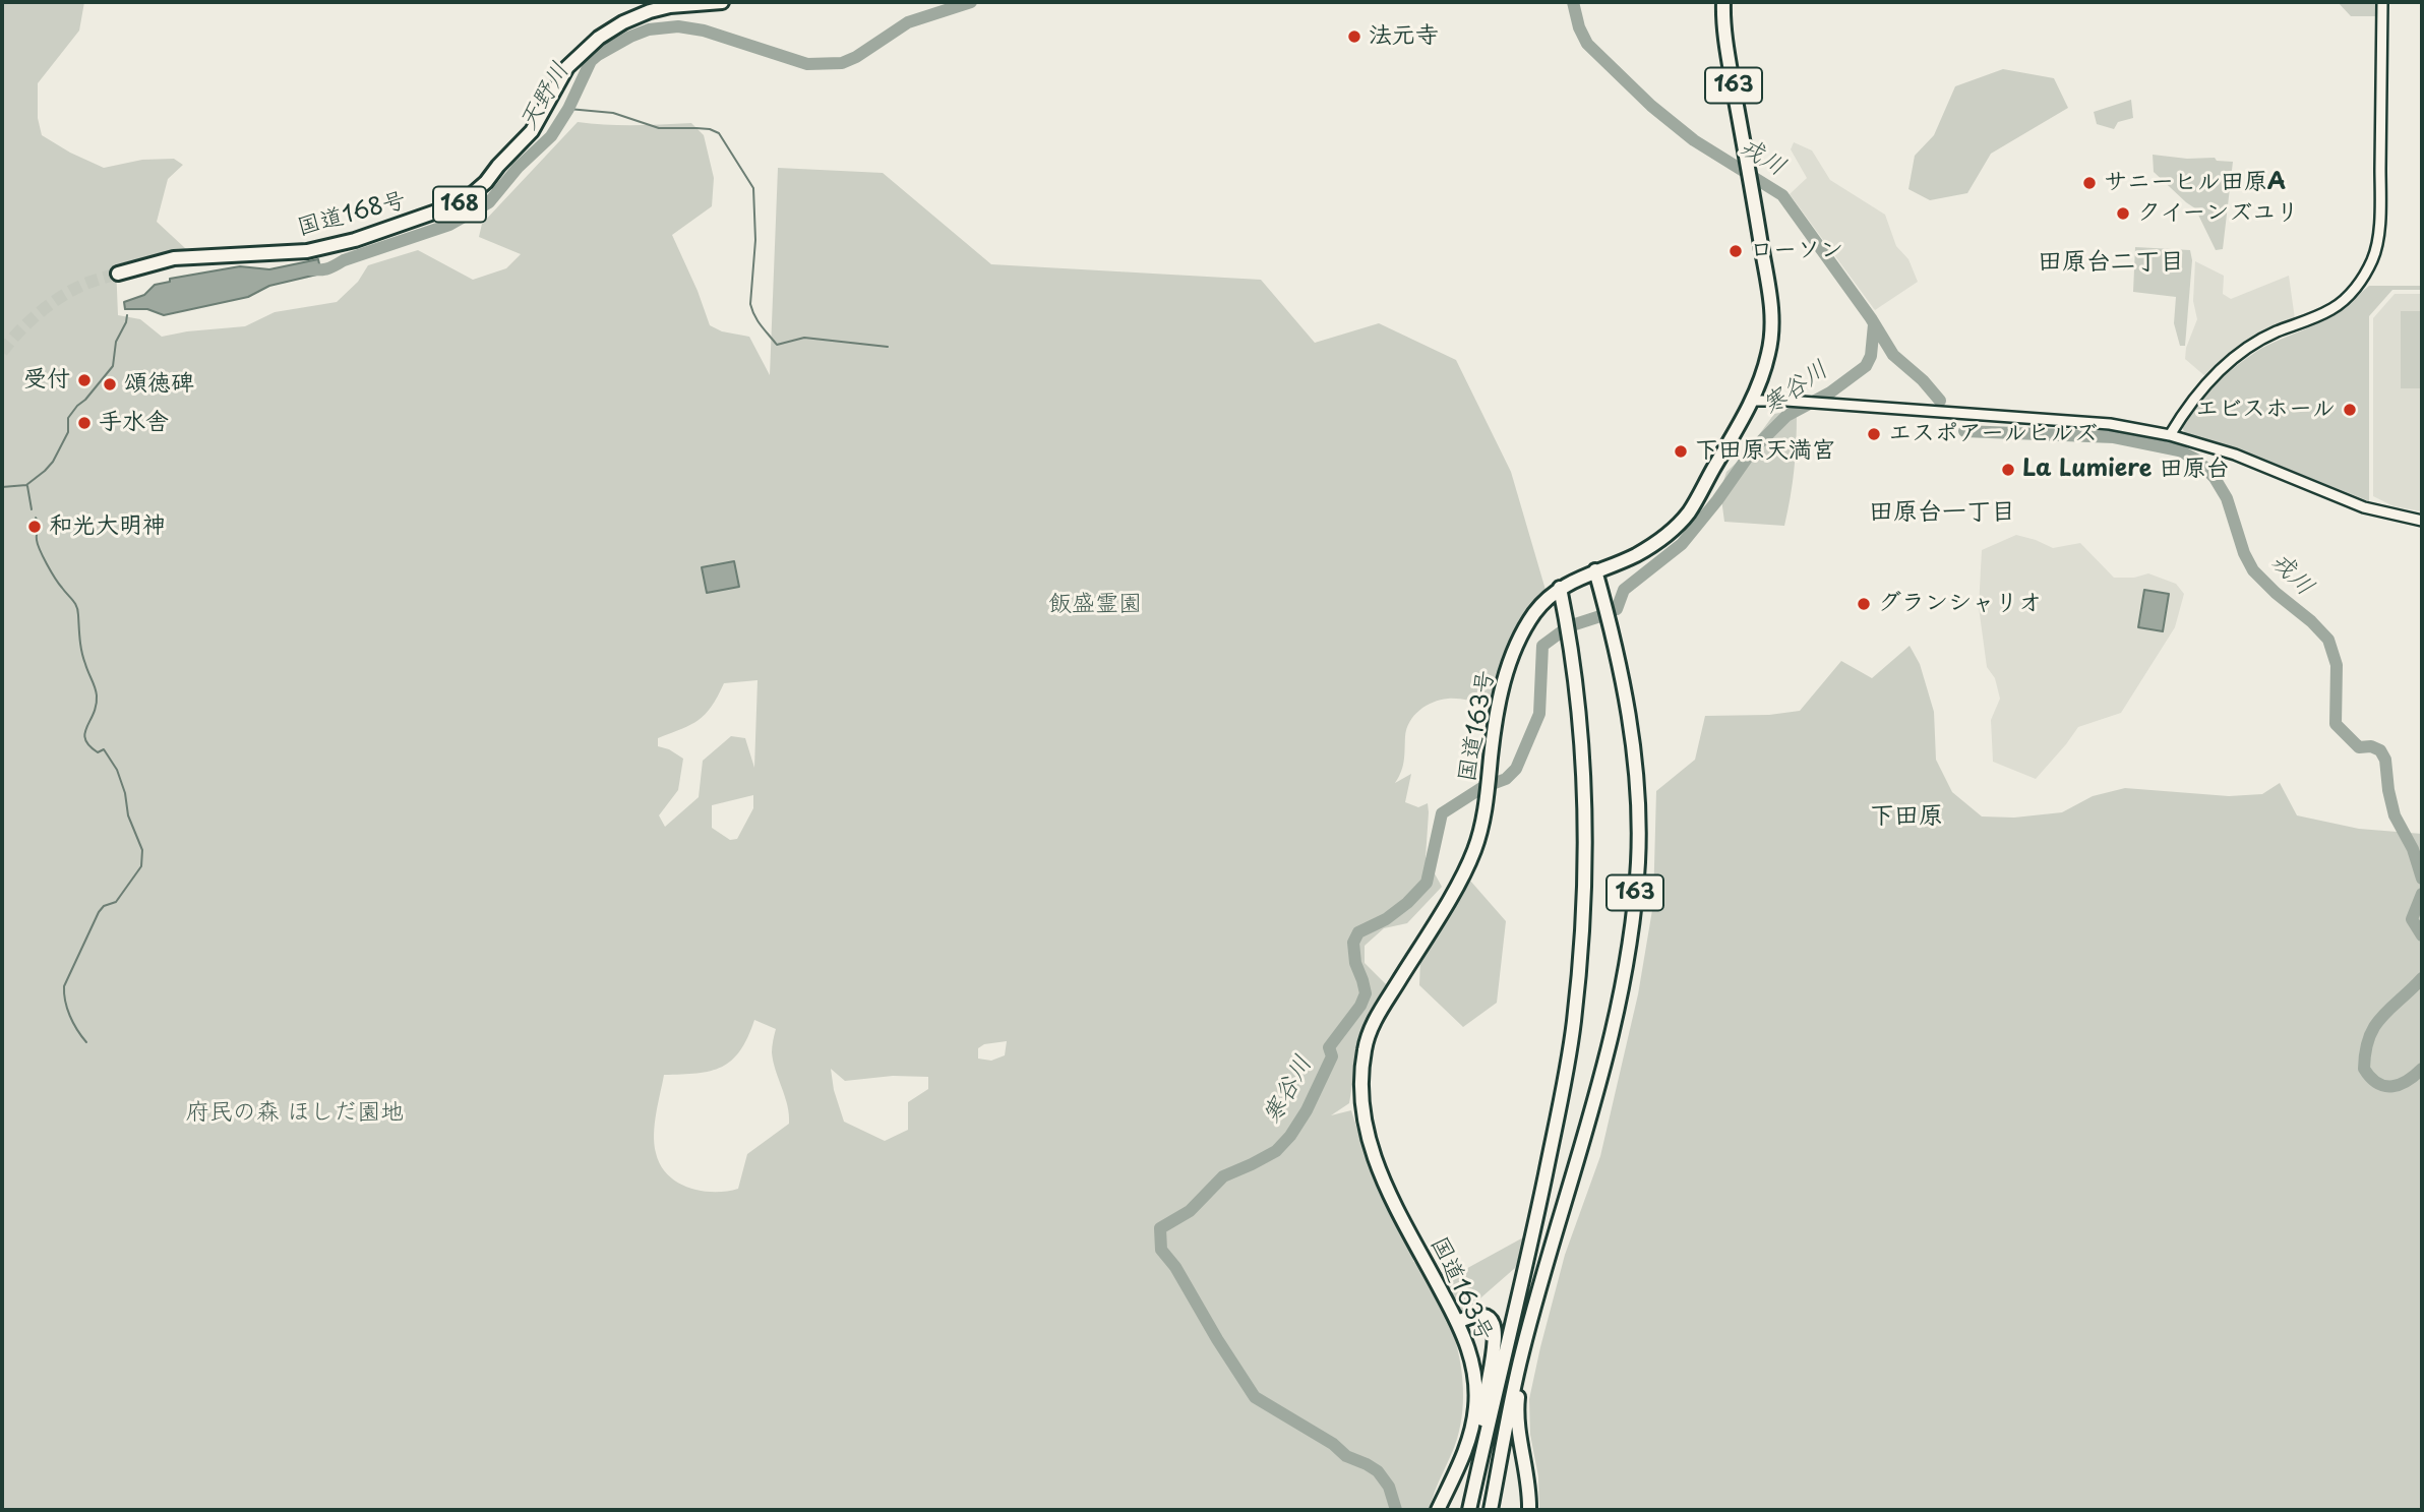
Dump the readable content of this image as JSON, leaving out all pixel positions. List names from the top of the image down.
{
  "streets": {
    "highway": [
      "163",
      "168",
      "国道168号",
      "国道163号"
    ]
  },
  "crossings": [
    ["163", "国道163号"]
  ],
  "districts": ["田原台二丁目", "田原台一丁目", "下田原"],
  "water": ["天野川", "戎川", "寒谷川"],
  "parks": ["飯盛霊園", "府民の森 ほしだ園地"],
  "places": [
    "法元寺",
    "サニーヒル田原A",
    "クイーンズユリ",
    "ローソン",
    "受付",
    "頌徳碑",
    "エビスホール",
    "手水舎",
    "エスポアールヒルズ",
    "下田原天満宮",
    "La Lumiere 田原台",
    "和光大明神",
    "グランシャリオ"
  ]
}
